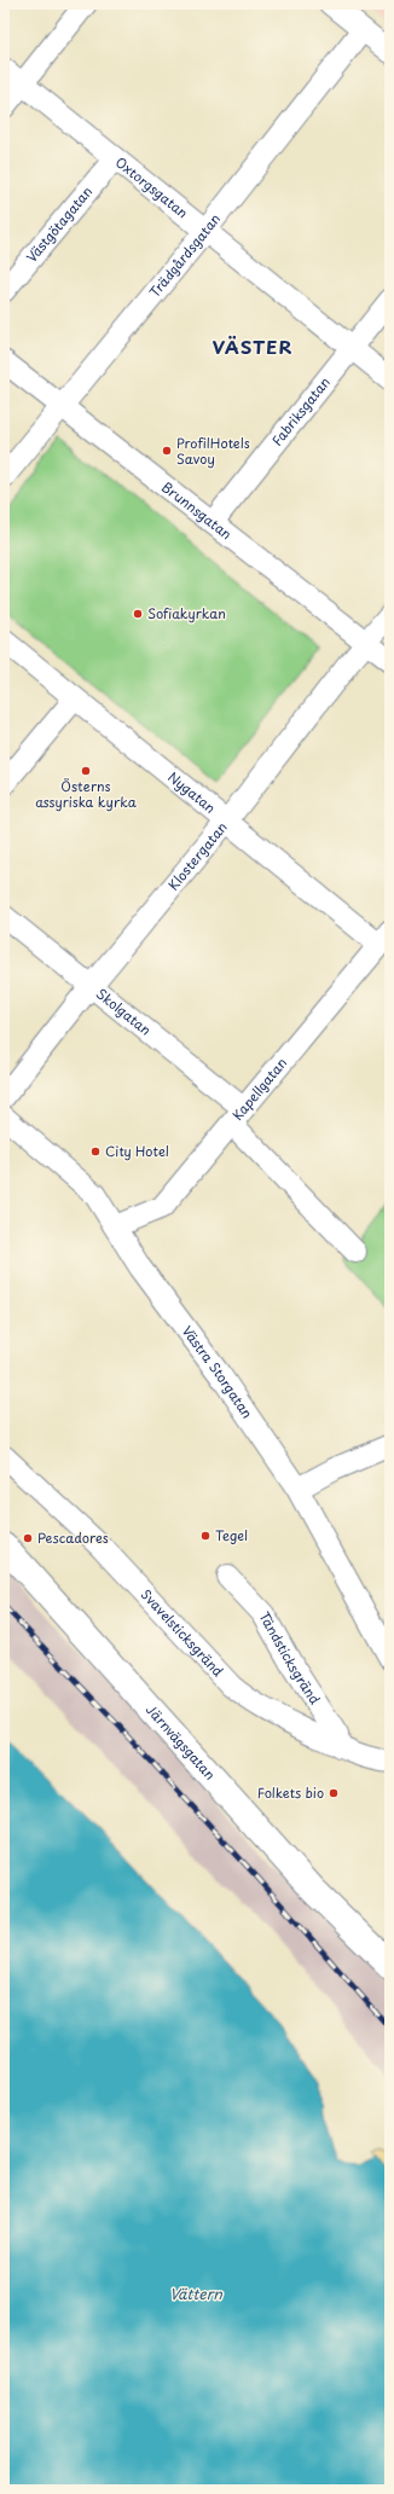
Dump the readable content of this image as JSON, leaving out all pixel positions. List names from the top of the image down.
{
  "streets": {
    "street": [
      "Oxtorgsgatan",
      "Västgötagatan",
      "Trädgårdsgatan",
      "Fabriksgatan",
      "Brunnsgatan",
      "Nygatan",
      "Klostergatan",
      "Skolgatan",
      "Kapellgatan",
      "Västra Storgatan",
      "Svavelsticksgränd",
      "Tändsticksgränd",
      "Järnvägsgatan"
    ]
  },
  "crossings": [
    ["Oxtorgsgatan", "Västgötagatan"],
    ["Oxtorgsgatan", "Trädgårdsgatan"],
    ["Oxtorgsgatan", "Fabriksgatan"],
    ["Trädgårdsgatan", "Brunnsgatan"],
    ["Fabriksgatan", "Brunnsgatan"],
    ["Brunnsgatan", "Klostergatan"],
    ["Nygatan", "Klostergatan"],
    ["Nygatan", "Kapellgatan"],
    ["Klostergatan", "Skolgatan"],
    ["Skolgatan", "Kapellgatan"],
    ["Kapellgatan", "Västra Storgatan"],
    ["Svavelsticksgränd", "Tändsticksgränd"]
  ],
  "districts": ["VÄSTER"],
  "water": ["Vättern"],
  "places": [
    "ProfilHotels Savoy",
    "Sofiakyrkan",
    "Österns assyriska kyrka",
    "City Hotel",
    "Tegel",
    "Pescadores",
    "Folkets bio"
  ]
}
